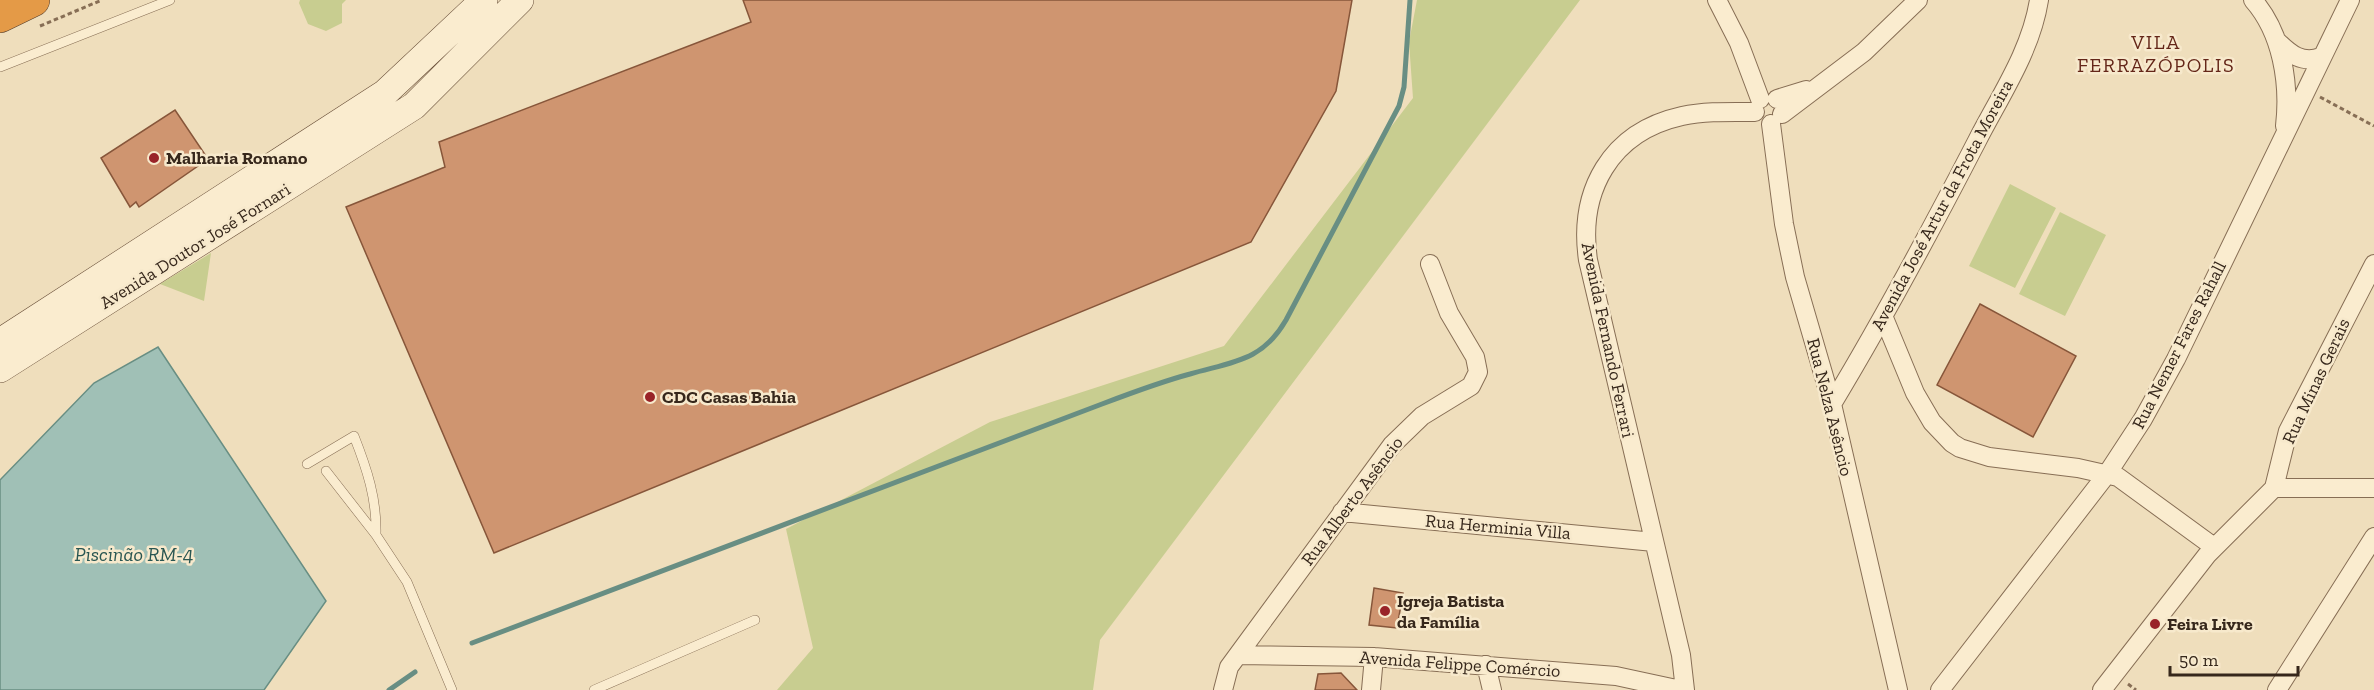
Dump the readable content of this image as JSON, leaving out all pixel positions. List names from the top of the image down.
{
  "streets": {
    "street": [
      "Avenida José Artur da Frota Moreira",
      "Avenida Doutor José Fornari",
      "Avenida Fernando Ferrari",
      "Rua Nemer Fares Rahall",
      "Rua Minas Gerais",
      "Rua Nelza Asêncio",
      "Rua Alberto Asêncio",
      "Rua Herminia Villa",
      "Avenida Felippe Comércio"
    ]
  },
  "crossings": [
    ["Avenida José Artur da Frota Moreira", "Rua Nelza Asêncio"],
    ["Avenida Fernando Ferrari", "Rua Nelza Asêncio"],
    ["Avenida Fernando Ferrari", "Rua Herminia Villa"],
    ["Avenida Fernando Ferrari", "Avenida Felippe Comércio"],
    ["Rua Alberto Asêncio", "Rua Herminia Villa"],
    ["Rua Alberto Asêncio", "Avenida Felippe Comércio"]
  ],
  "districts": ["VILA FERRAZÓPOLIS"],
  "water": ["Piscinão RM-4"],
  "places": [
    "Malharia Romano",
    "CDC Casas Bahia",
    "Igreja Batista da Família",
    "Feira Livre"
  ],
  "scale_bar": "50 m"
}
